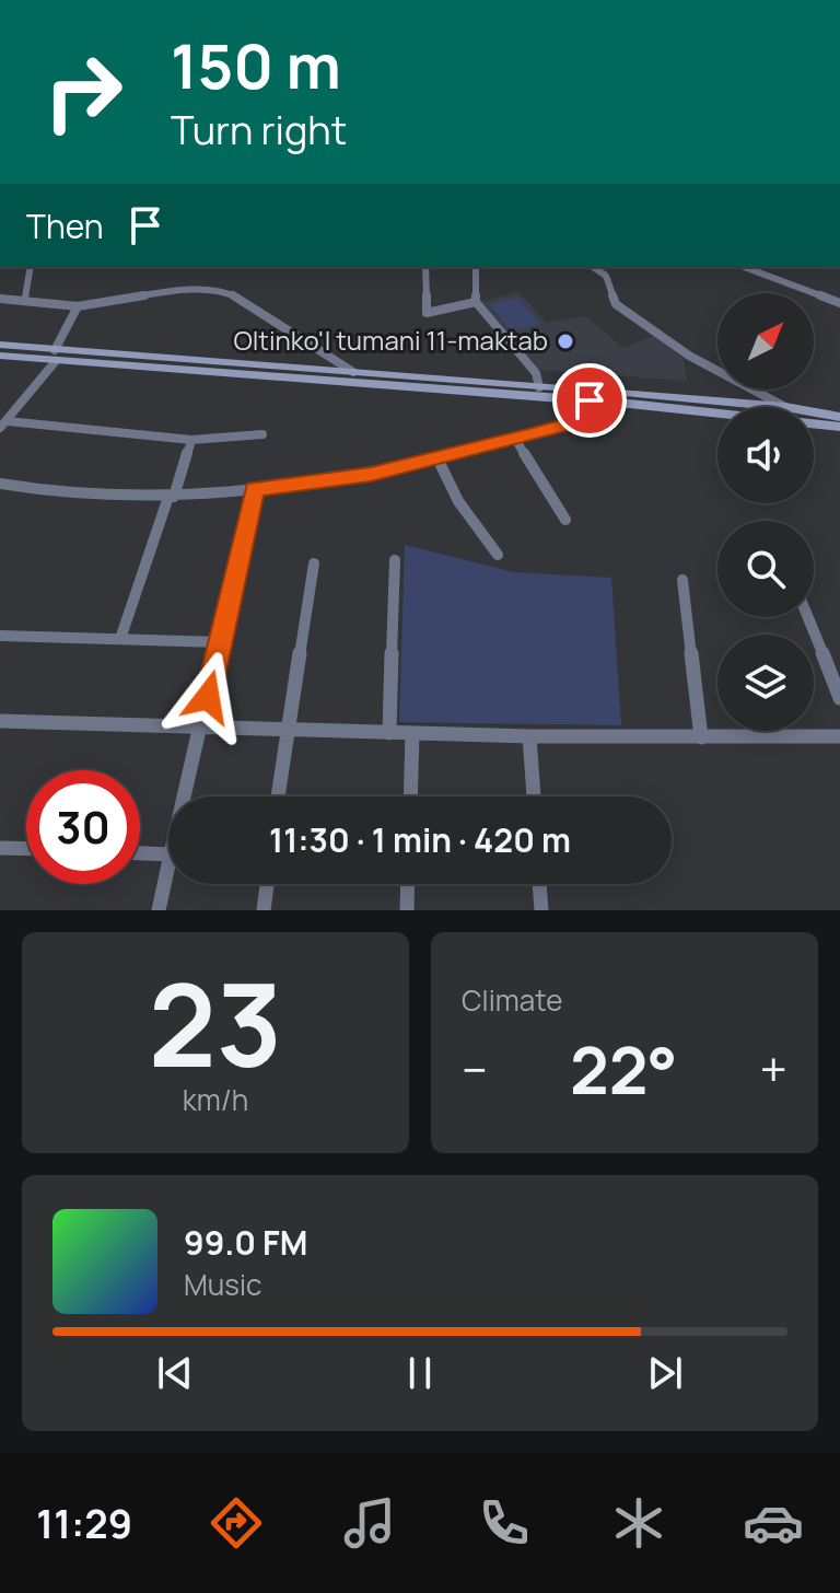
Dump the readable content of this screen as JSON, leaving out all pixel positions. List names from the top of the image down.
{
  "places": ["Oltinko'l tumani 11-maktab"],
  "north": "top right",
  "page": {
    "turn": ["150 m", "Turn right"],
    "then": "Then",
    "limit": "30",
    "trip": "11:30 · 1 min · 420 m",
    "tile": [
      ["23", "km/h"],
      "Climate"
    ],
    "heat": ["−", "22°", "+"],
    "song": ["99.0 FM", "Music"],
    "tabs": "11:29"
  }
}
